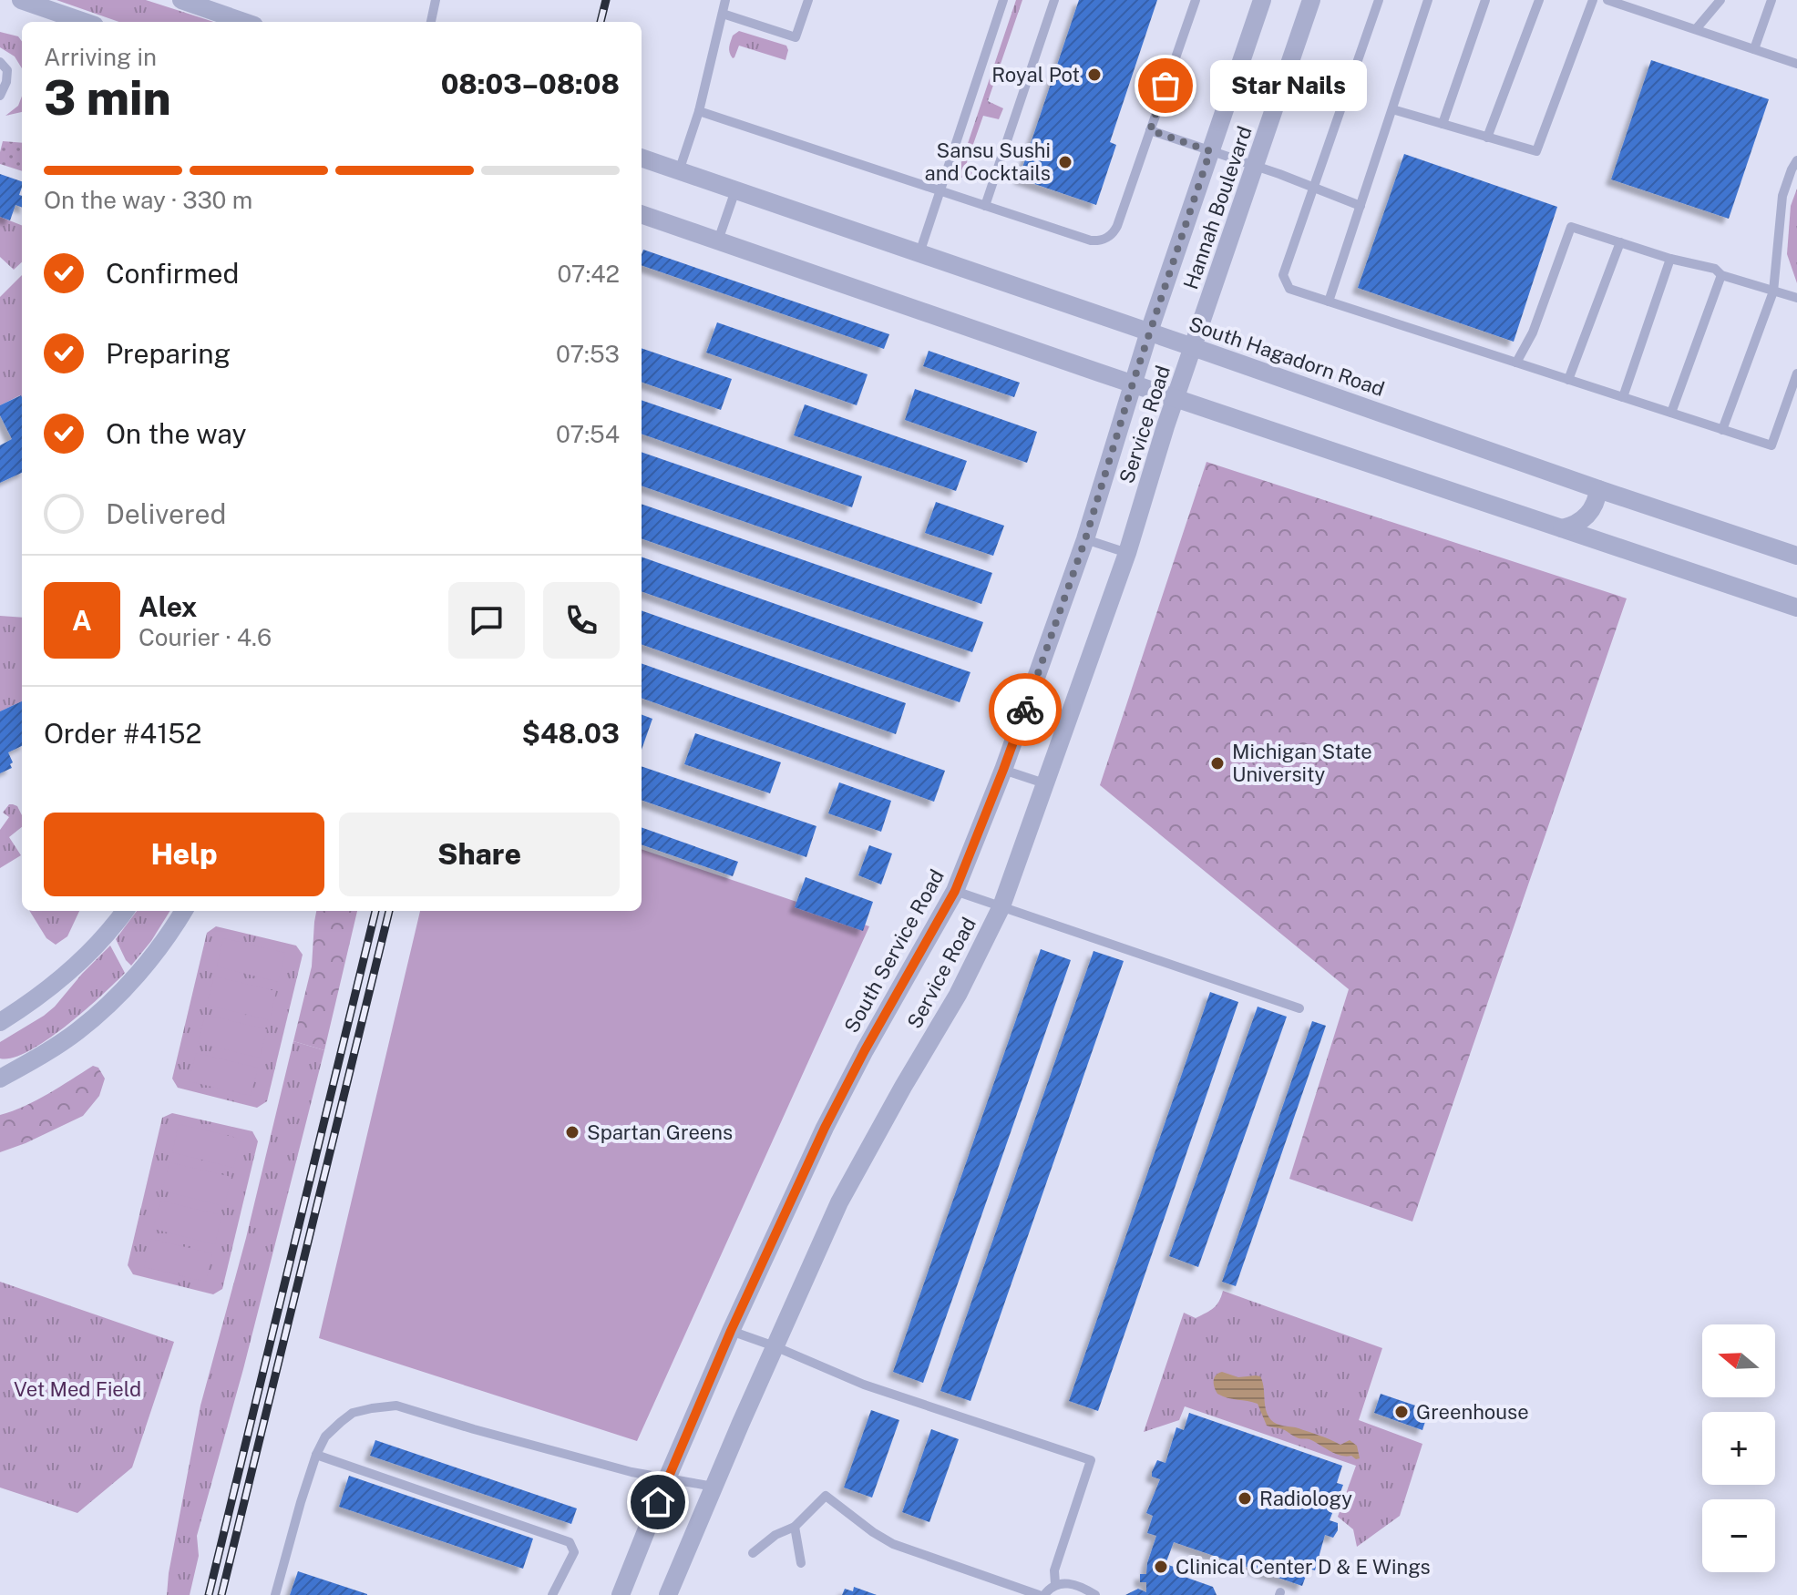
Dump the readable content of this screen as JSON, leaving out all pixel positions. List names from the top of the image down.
{
  "streets": {
    "street": [
      "Hannah Boulevard",
      "South Hagadorn Road",
      "Service Road",
      "South Service Road"
    ]
  },
  "crossings": [
    ["Hannah Boulevard", "South Hagadorn Road"],
    ["Hannah Boulevard", "Service Road"],
    ["Hannah Boulevard", "South Service Road"],
    ["South Hagadorn Road", "Service Road"],
    ["South Hagadorn Road", "South Service Road"]
  ],
  "parks": ["Vet Med Field"],
  "places": [
    "Royal Pot",
    "Star Nails",
    "Sansu Sushi and Cocktails",
    "Michigan State University",
    "Spartan Greens",
    "Greenhouse",
    "Radiology",
    "Clinical Center D & E Wings"
  ],
  "north": "left",
  "page": {
    "heading": ["3 min", "Arriving in", "08:03–08:08"],
    "panel": [
      "Alex",
      "Courier · 4.6",
      "Order #4152",
      "$48.03"
    ],
    "bubble": "Star Nails",
    "bar": "On the way · 330 m",
    "list": [
      ["Confirmed", "07:42"],
      ["Preparing", "07:53"],
      ["On the way", "07:54"],
      "Delivered"
    ],
    "round": "A",
    "buttons": ["Help", "Share"],
    "map_buttons": ["+", "−"]
  }
}
